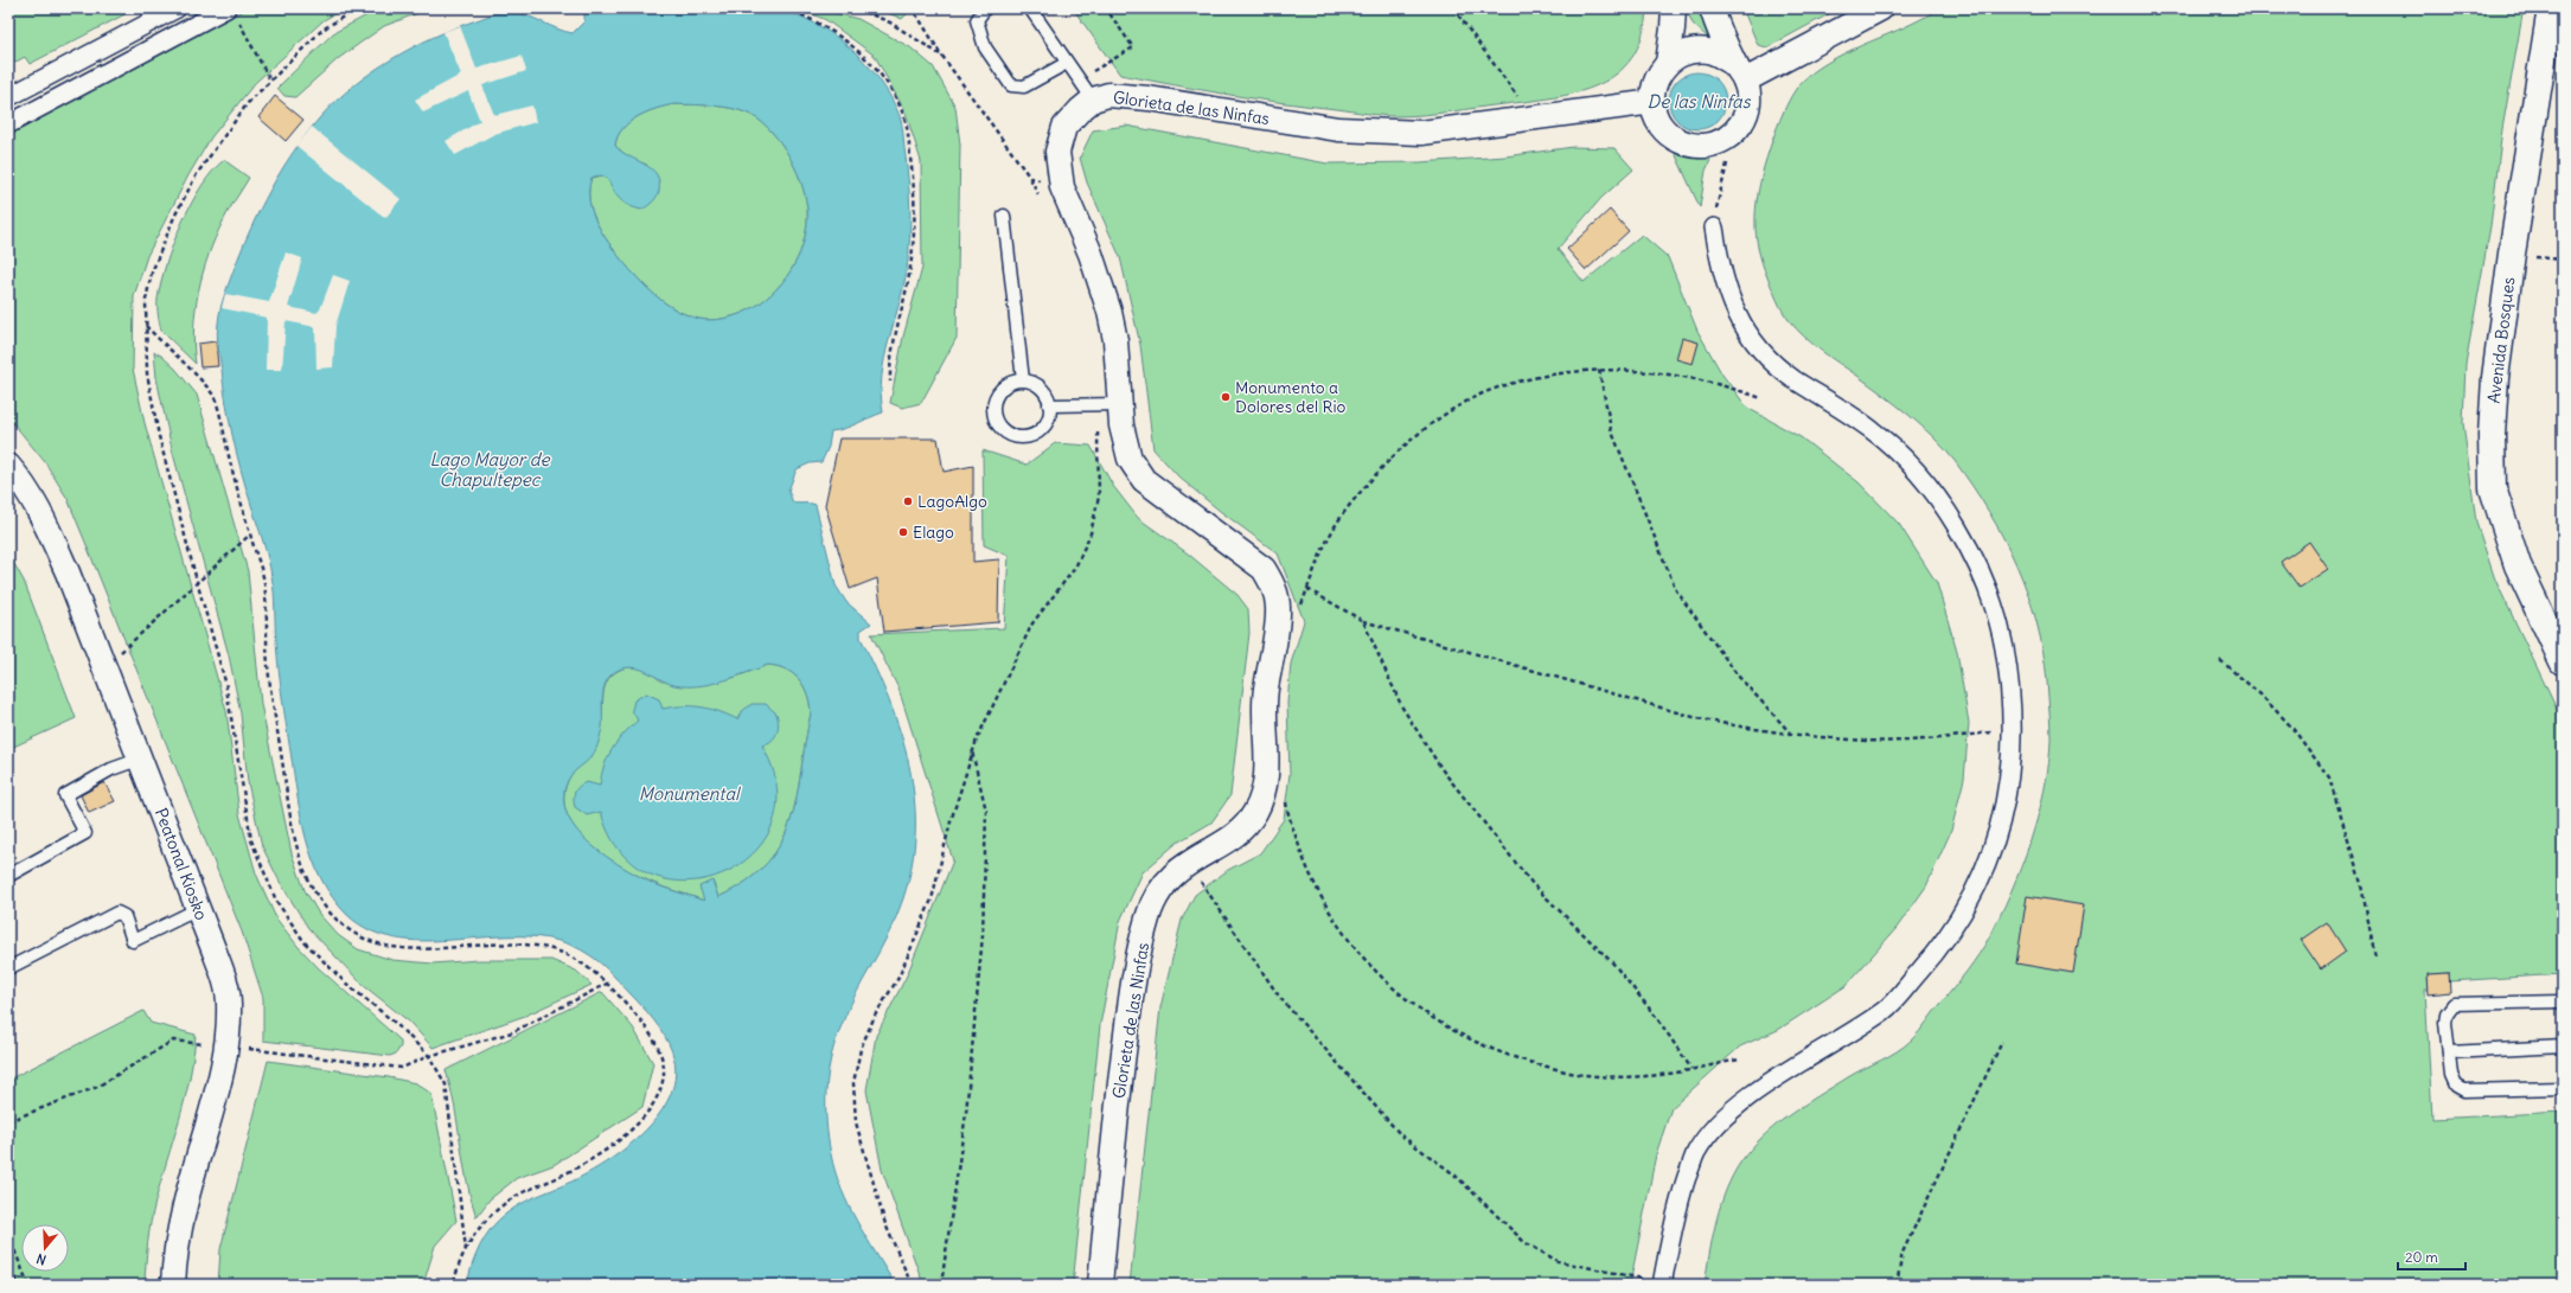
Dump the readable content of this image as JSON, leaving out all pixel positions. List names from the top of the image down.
{
  "streets": {
    "street": ["Glorieta de las Ninfas", "Avenida Bosques", "Peatonal Kiosko"]
  },
  "water": ["De las Ninfas", "Lago Mayor de Chapultepec", "Monumental"],
  "places": ["Monumento a Dolores del Rio", "LagoAlgo", "Elago"],
  "scale_bar": "20 m",
  "north": "bottom"
}
